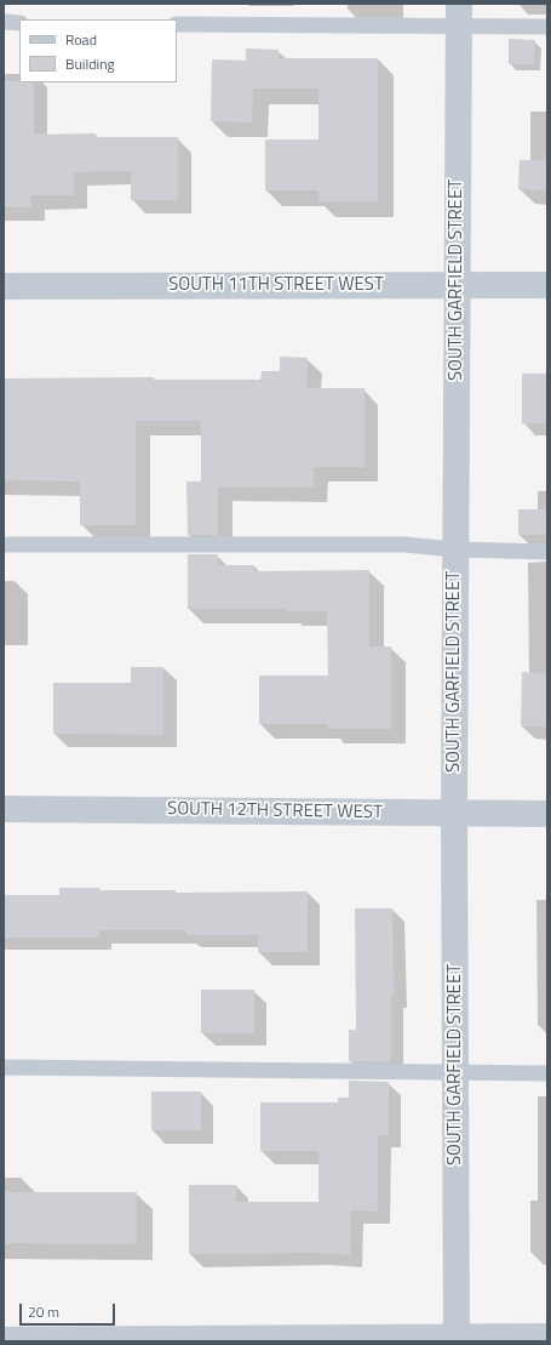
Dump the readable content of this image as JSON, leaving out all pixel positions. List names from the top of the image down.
{
  "streets": {
    "street": ["SOUTH GARFIELD STREET", "SOUTH 11TH STREET WEST", "SOUTH 12TH STREET WEST"]
  },
  "crossings": [
    ["SOUTH GARFIELD STREET", "SOUTH 11TH STREET WEST"],
    ["SOUTH GARFIELD STREET", "SOUTH 12TH STREET WEST"]
  ],
  "legend": ["Road", "Building"],
  "scale_bar": "20 m"
}
